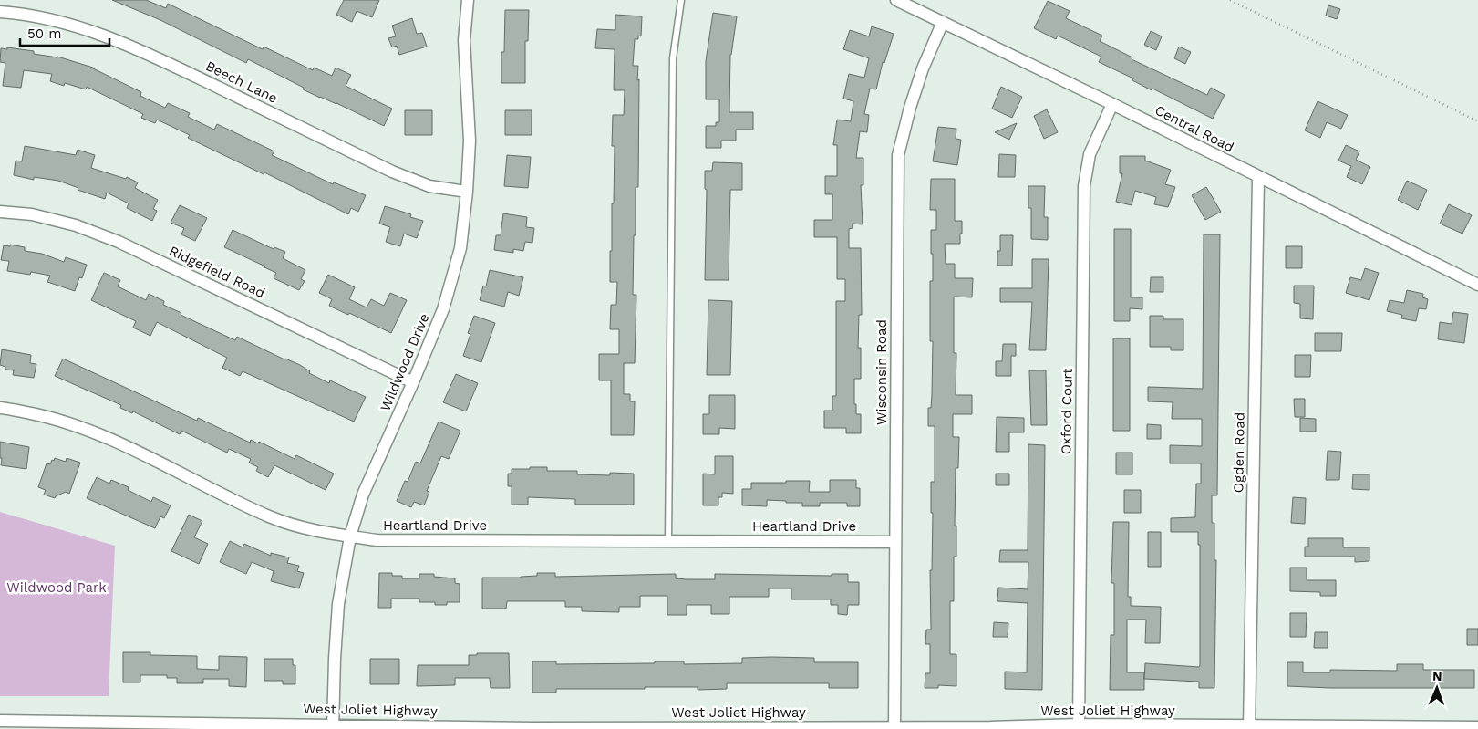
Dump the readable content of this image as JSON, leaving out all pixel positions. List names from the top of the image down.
{
  "streets": {
    "street": [
      "Beech Lane",
      "Central Road",
      "Ridgefield Road",
      "Wildwood Drive",
      "Wisconsin Road",
      "Oxford Court",
      "Ogden Road",
      "Heartland Drive",
      "West Joliet Highway"
    ]
  },
  "crossings": [
    ["Beech Lane", "Wildwood Drive"],
    ["Central Road", "Wisconsin Road"],
    ["Central Road", "Oxford Court"],
    ["Central Road", "Ogden Road"],
    ["Ridgefield Road", "Wildwood Drive"],
    ["Wildwood Drive", "Heartland Drive"],
    ["Wildwood Drive", "West Joliet Highway"],
    ["Wisconsin Road", "Heartland Drive"],
    ["Wisconsin Road", "West Joliet Highway"],
    ["Oxford Court", "West Joliet Highway"],
    ["Ogden Road", "West Joliet Highway"]
  ],
  "parks": ["Wildwood Park"],
  "scale_bar": "50 m",
  "north": "top"
}
